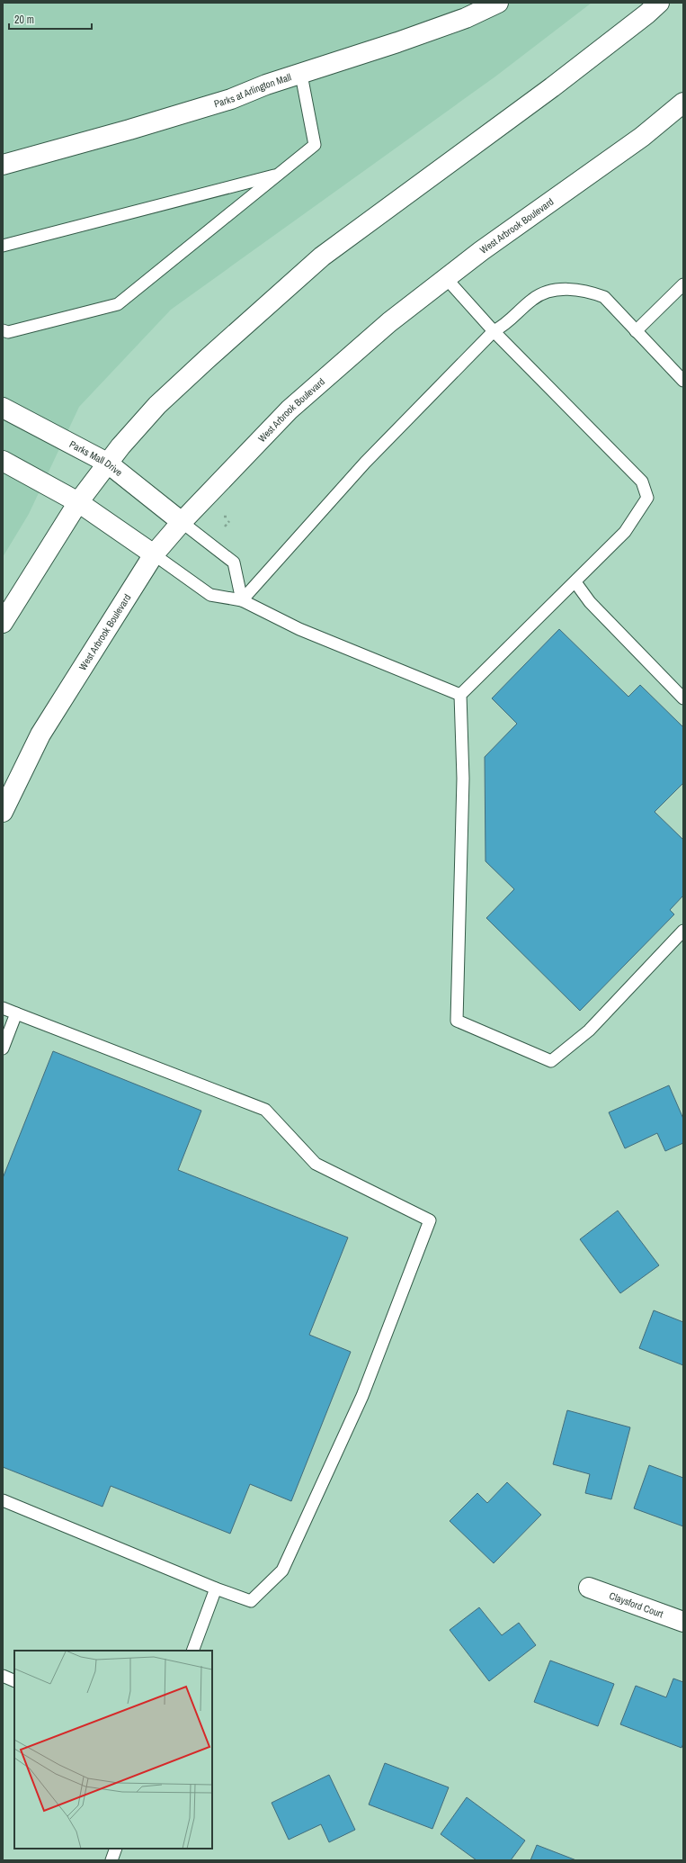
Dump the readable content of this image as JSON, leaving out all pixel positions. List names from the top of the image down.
{
  "streets": {
    "street": [
      "Parks at Arlington Mall",
      "West Arbrook Boulevard",
      "Parks Mall Drive",
      "Claysford Court"
    ]
  },
  "crossings": [
    ["West Arbrook Boulevard", "Parks Mall Drive"]
  ],
  "scale_bar": "20 m"
}
